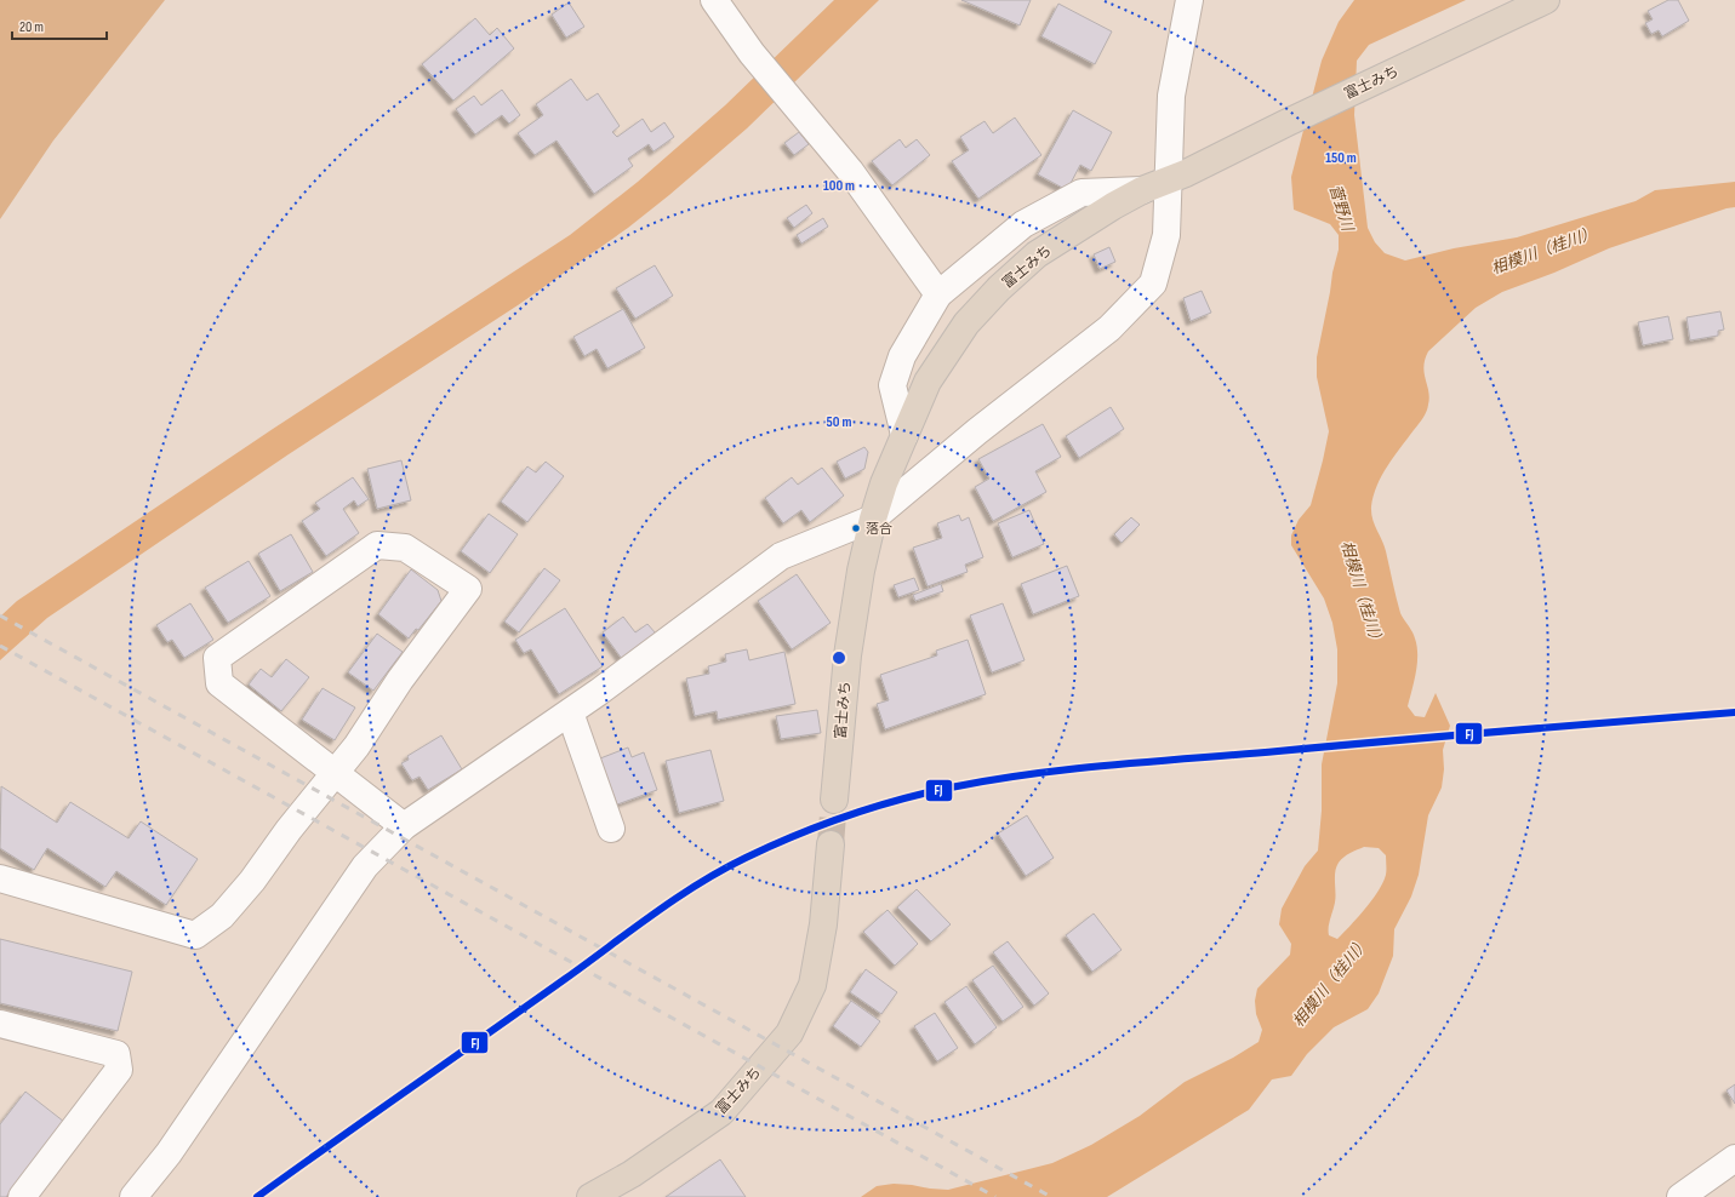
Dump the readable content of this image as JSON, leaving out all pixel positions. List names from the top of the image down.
{
  "streets": {
    "highway": ["富士みち"]
  },
  "water": ["菅野川", "相模川（桂川）"],
  "places": ["落合"],
  "lines": ["transit line FJ"],
  "scale_bar": "20 m",
  "rings": ["150 m", "100 m", "50 m"]
}
